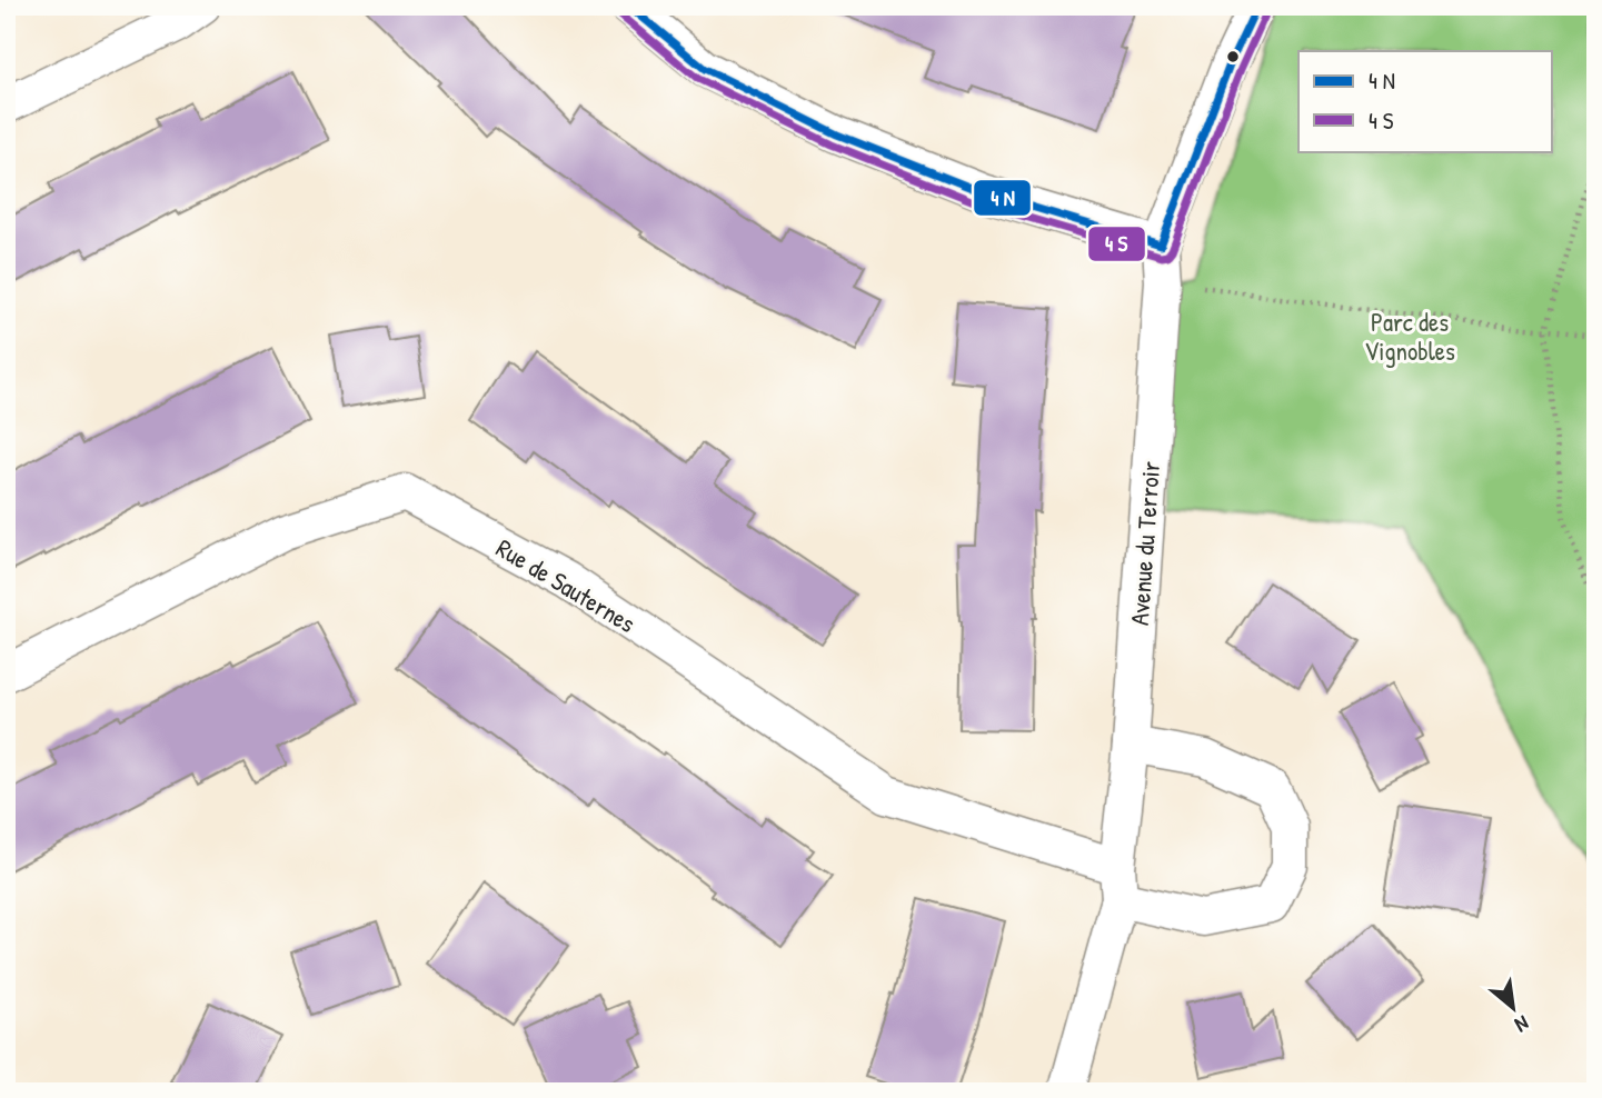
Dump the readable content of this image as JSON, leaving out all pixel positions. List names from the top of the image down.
{
  "streets": {
    "street": ["Avenue du Terroir", "Rue de Sauternes"]
  },
  "crossings": [
    ["Avenue du Terroir", "Rue de Sauternes"]
  ],
  "parks": ["Parc des Vignobles"],
  "legend": ["4 N", "4 S"],
  "north": "bottom right"
}
